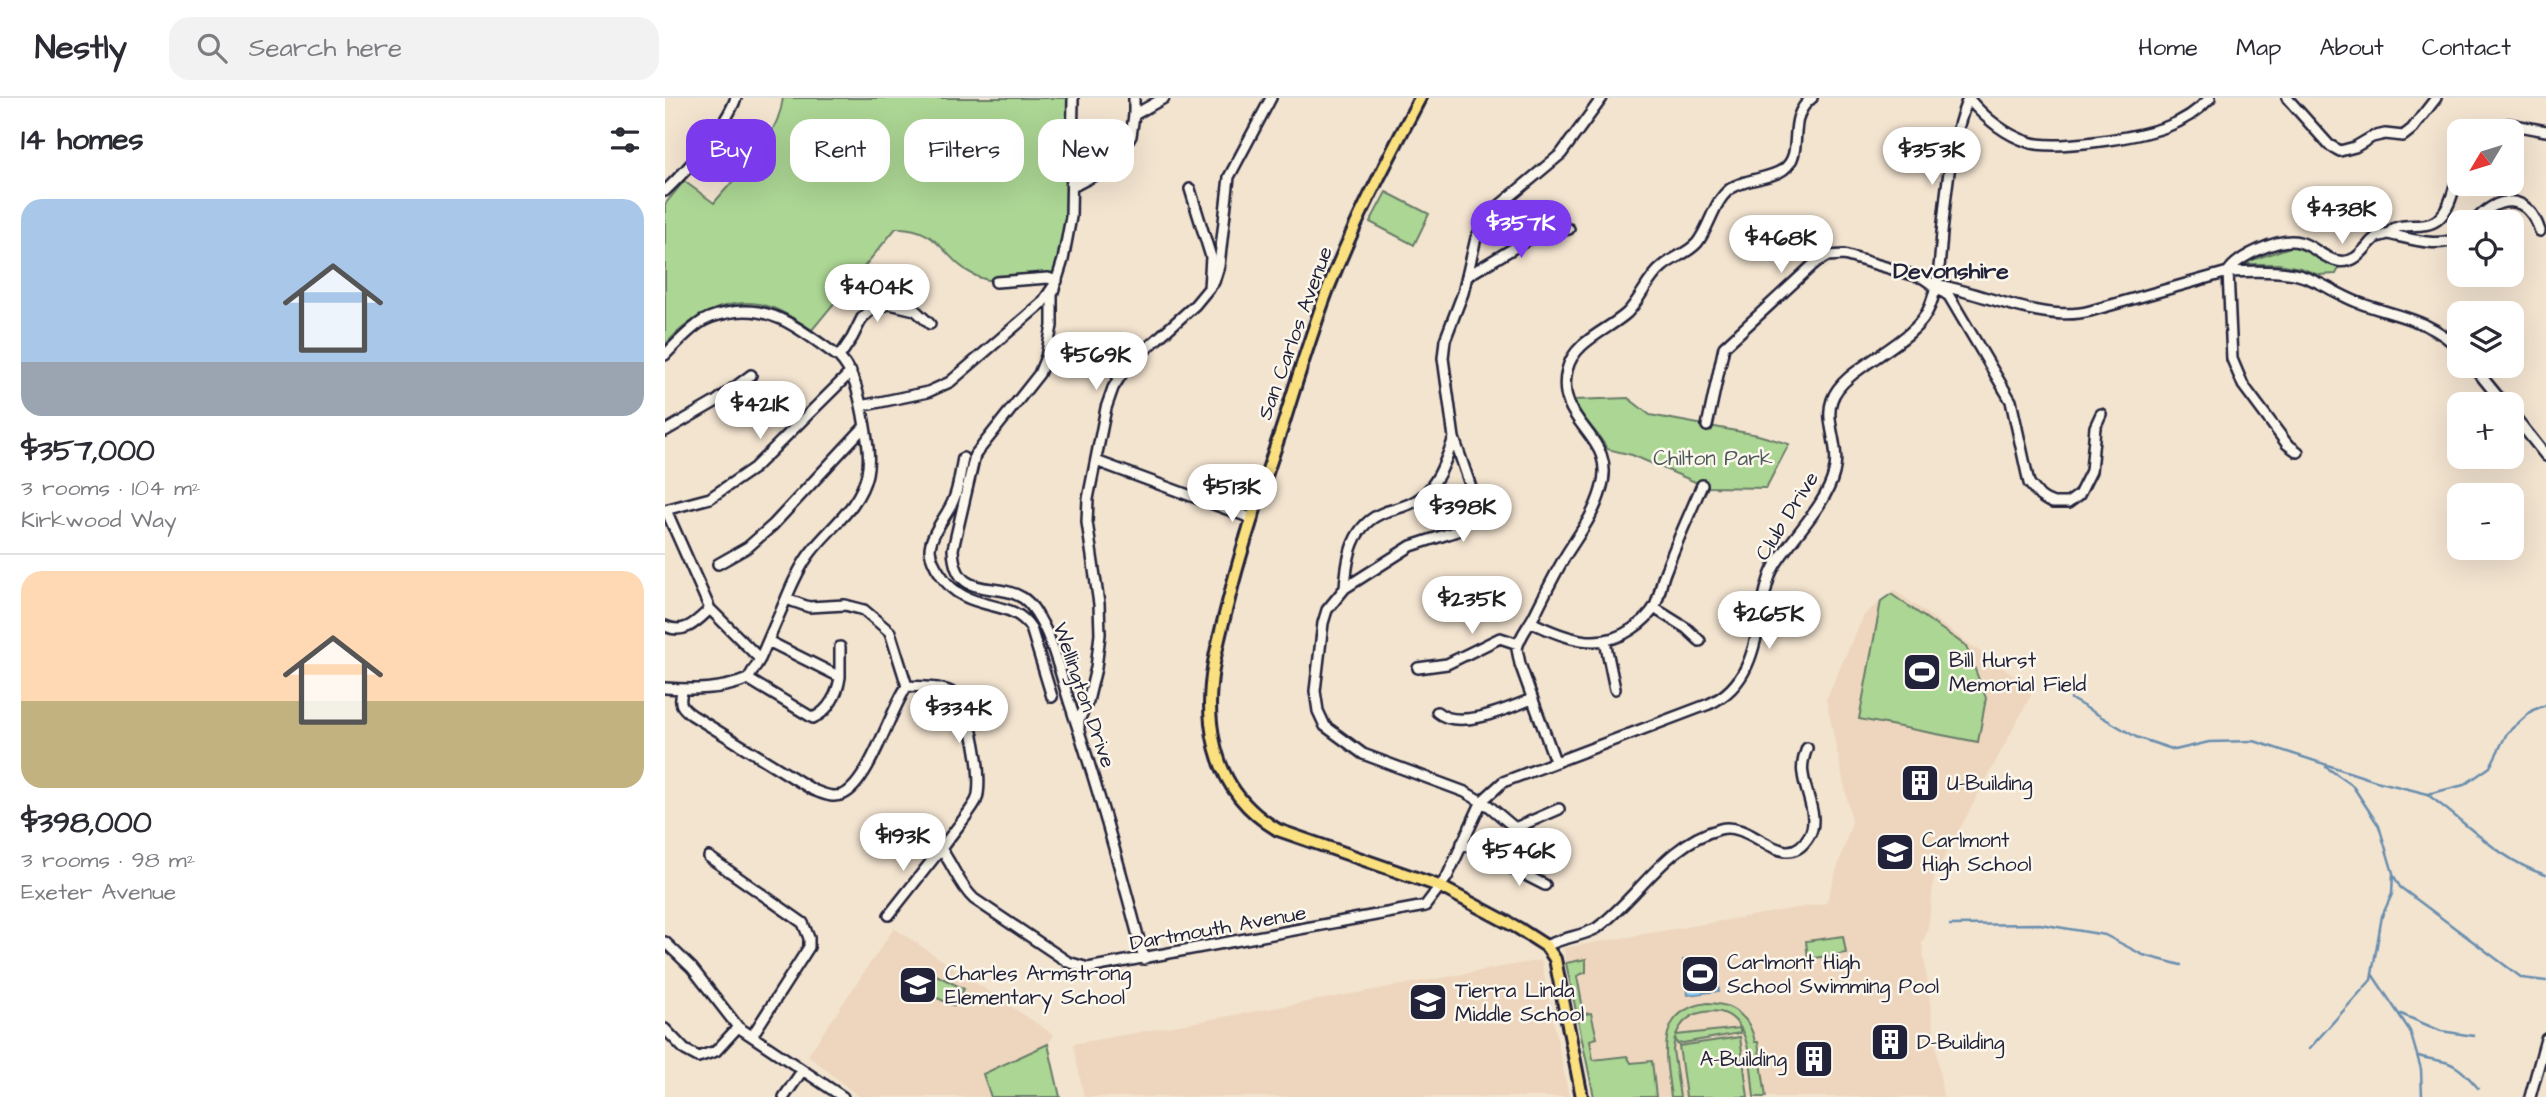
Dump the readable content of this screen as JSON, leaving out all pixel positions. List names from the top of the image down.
{
  "streets": {
    "main road": ["San Carlos Avenue"],
    "street": ["Club Drive", "Wellington Drive", "Dartmouth Avenue"]
  },
  "crossings": [
    ["San Carlos Avenue", "Club Drive"],
    ["San Carlos Avenue", "Dartmouth Avenue"],
    ["Club Drive", "Dartmouth Avenue"],
    ["Wellington Drive", "Dartmouth Avenue"]
  ],
  "districts": ["Devonshire"],
  "parks": ["Chilton Park"],
  "places": {
    "sports": ["Bill Hurst Memorial Field", "Carlmont High School Swimming Pool"],
    "building": ["U-Building", "D-Building", "A-Building"],
    "school or university": ["Carlmont High School", "Charles Armstrong Elementary School", "Tierra Linda Middle School"]
  },
  "north": "bottom left",
  "page": {
    "header": "Nestly",
    "search": "Search here",
    "nav": [
      "Home",
      "Map",
      "About",
      "Contact"
    ],
    "heading": "14 homes",
    "map_buttons": ["+", "−"],
    "chip": [
      "Buy",
      "Rent",
      "Filters",
      "New"
    ],
    "price": [
      "$353K",
      "$438K",
      "$357K",
      "$468K",
      "$404K",
      "$569K",
      "$421K",
      "$513K",
      "$398K",
      "$235K",
      "$265K",
      "$334K",
      "$193K",
      "$546K"
    ],
    "list": [
      {
        "name": "$357,000",
        "note": "3 rooms · 104 m² · Kirkwood Way"
      },
      {
        "name": "$398,000",
        "note": "3 rooms · 98 m² · Exeter Avenue"
      }
    ]
  }
}
